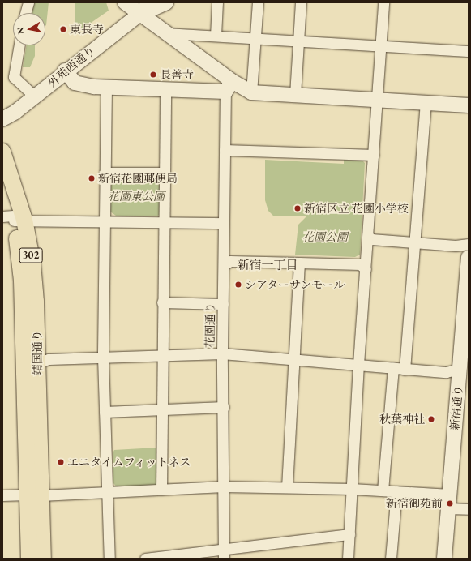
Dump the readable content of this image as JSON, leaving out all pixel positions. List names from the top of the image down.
{
  "streets": {
    "main road": ["302", "靖国通り"],
    "street": ["外苑西通り", "花園通り", "新宿通り"]
  },
  "districts": ["新宿一丁目"],
  "parks": ["花園東公園", "花園公園"],
  "places": [
    "東長寺",
    "長善寺",
    "新宿花園郵便局",
    "新宿区立 花園小学校",
    "シアターサンモール",
    "秋葉神社",
    "エニタイムフィットネス",
    "新宿御苑前"
  ],
  "north": "left"
}
